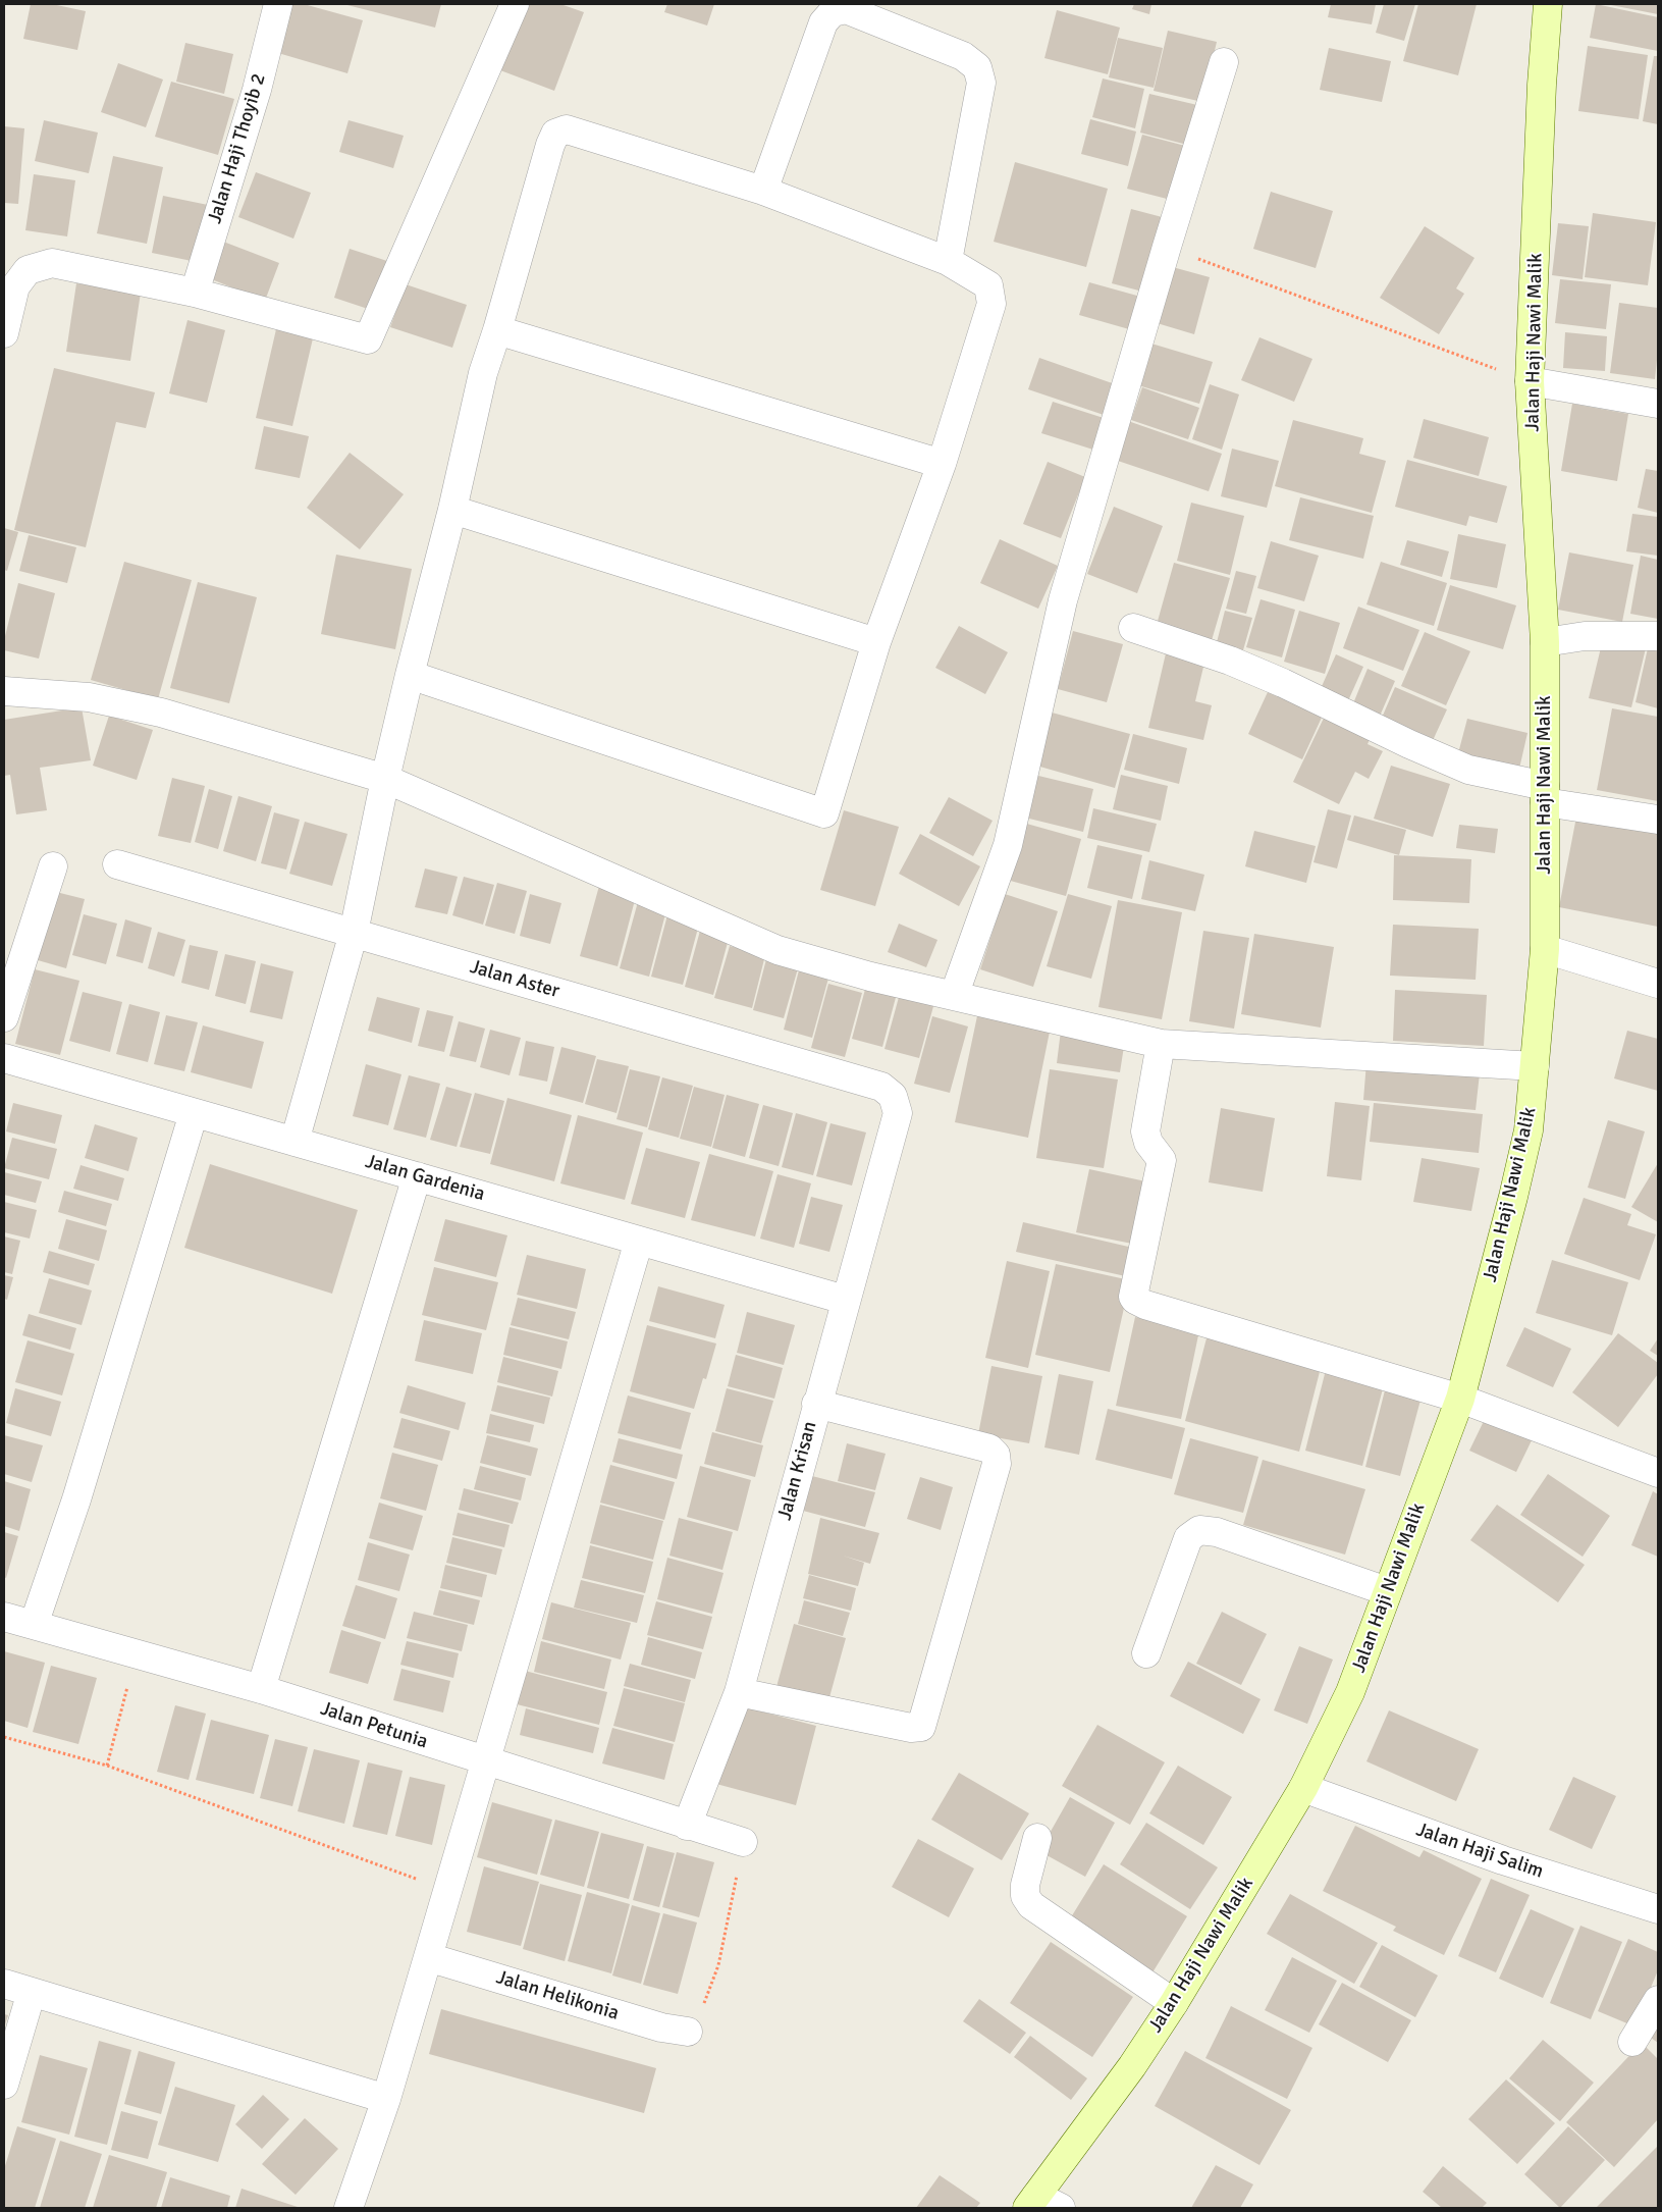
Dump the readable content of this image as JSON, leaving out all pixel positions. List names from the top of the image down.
{
  "streets": {
    "main road": ["Jalan Haji Nawi Malik"],
    "street": [
      "Jalan Haji Thoyib 2",
      "Jalan Aster",
      "Jalan Gardenia",
      "Jalan Krisan",
      "Jalan Petunia",
      "Jalan Haji Salim",
      "Jalan Helikonia"
    ]
  },
  "crossings": [
    ["Jalan Haji Nawi Malik", "Jalan Haji Salim"],
    ["Jalan Aster", "Jalan Krisan"],
    ["Jalan Gardenia", "Jalan Krisan"],
    ["Jalan Krisan", "Jalan Petunia"]
  ]
}
